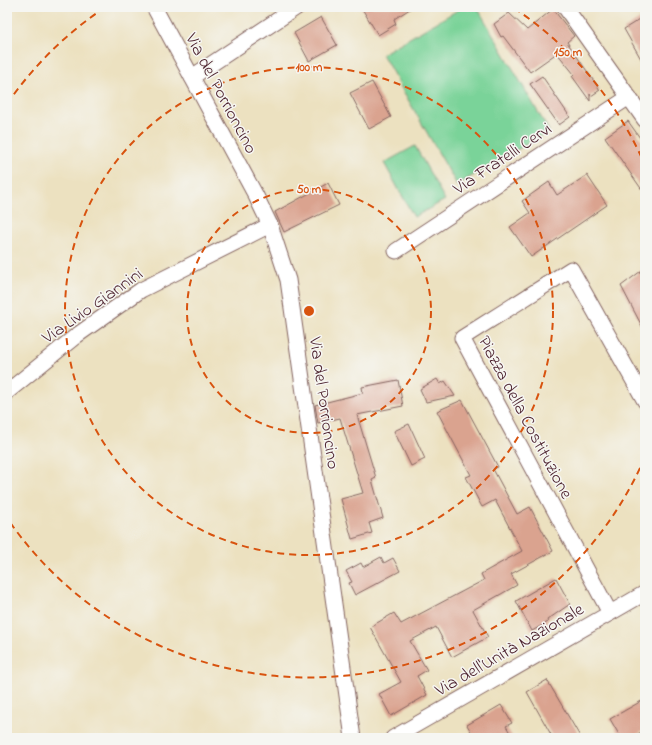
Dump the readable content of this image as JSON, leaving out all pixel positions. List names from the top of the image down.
{
  "streets": {
    "street": [
      "Via del Porrioncino",
      "Via Fratelli Cervi",
      "Via Livio Giannini",
      "Piazza della Costituzione",
      "Via dell'Unità Nazionale"
    ]
  },
  "crossings": [
    ["Via del Porrioncino", "Via Livio Giannini"],
    ["Piazza della Costituzione", "Via dell'Unità Nazionale"]
  ],
  "rings": ["150 m", "100 m", "50 m"]
}
